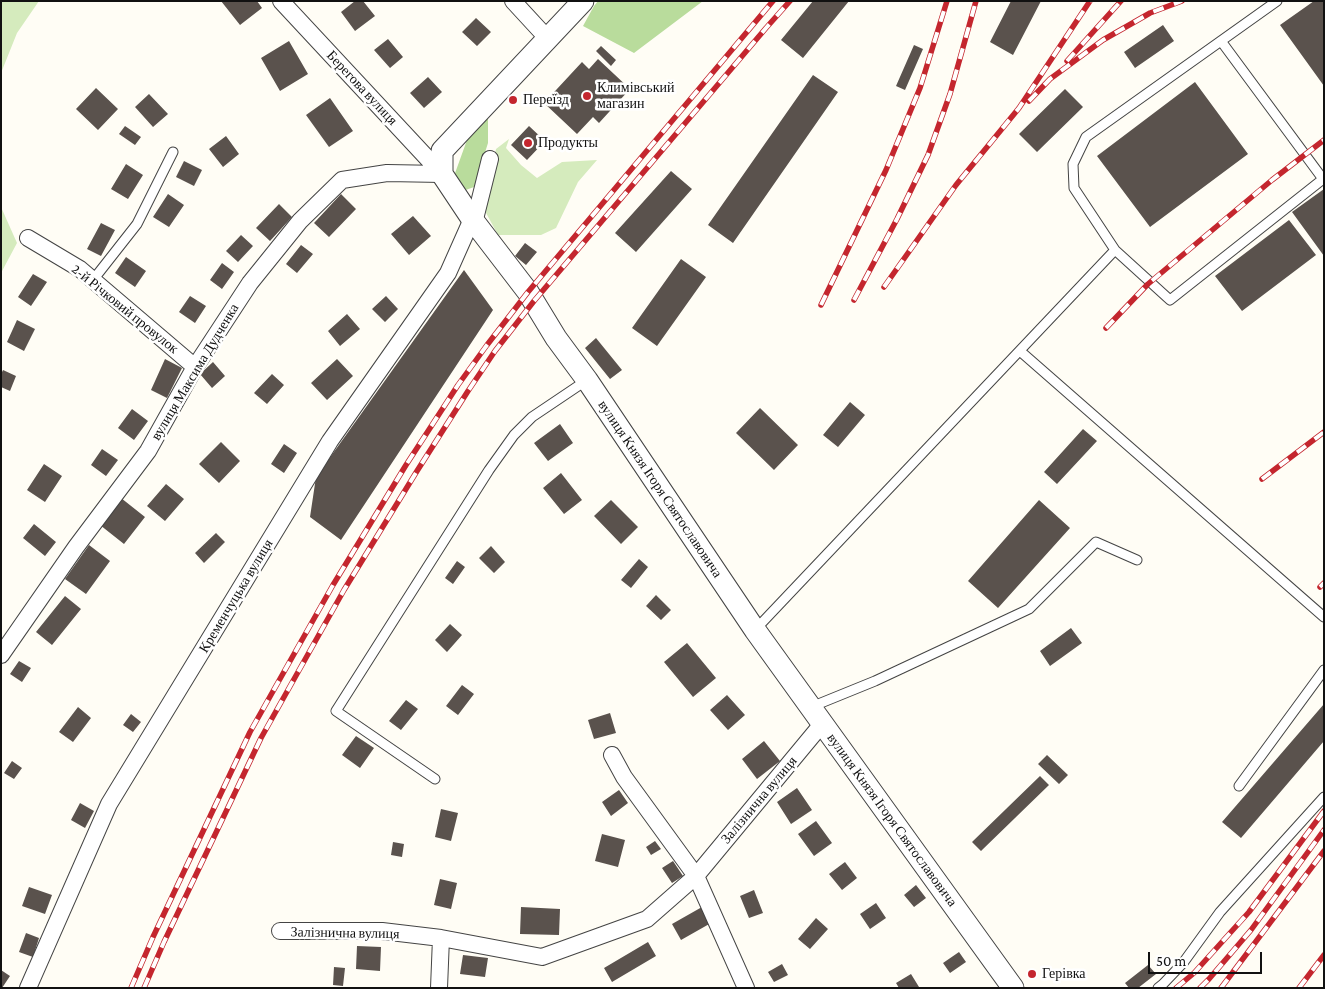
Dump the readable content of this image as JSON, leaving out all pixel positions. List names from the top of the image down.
{
  "streets": {
    "street": [
      "Берегова вулиця",
      "2-й Річковий провулок",
      "вулиця Максима Дудченка",
      "вулиця Князя Ігоря Святославовича",
      "Кременчуцька вулиця",
      "Залізнична вулиця"
    ]
  },
  "crossings": [
    ["Берегова вулиця", "вулиця Максима Дудченка"],
    ["Берегова вулиця", "вулиця Князя Ігоря Святославовича"],
    ["2-й Річковий провулок", "вулиця Максима Дудченка"],
    ["вулиця Максима Дудченка", "вулиця Князя Ігоря Святославовича"],
    ["вулиця Князя Ігоря Святославовича", "Кременчуцька вулиця"],
    ["вулиця Князя Ігоря Святославовича", "Залізнична вулиця"]
  ],
  "places": [
    "Климівський магазин",
    "Переїзд",
    "Продукты",
    "Герівка"
  ],
  "scale_bar": "50 m"
}
